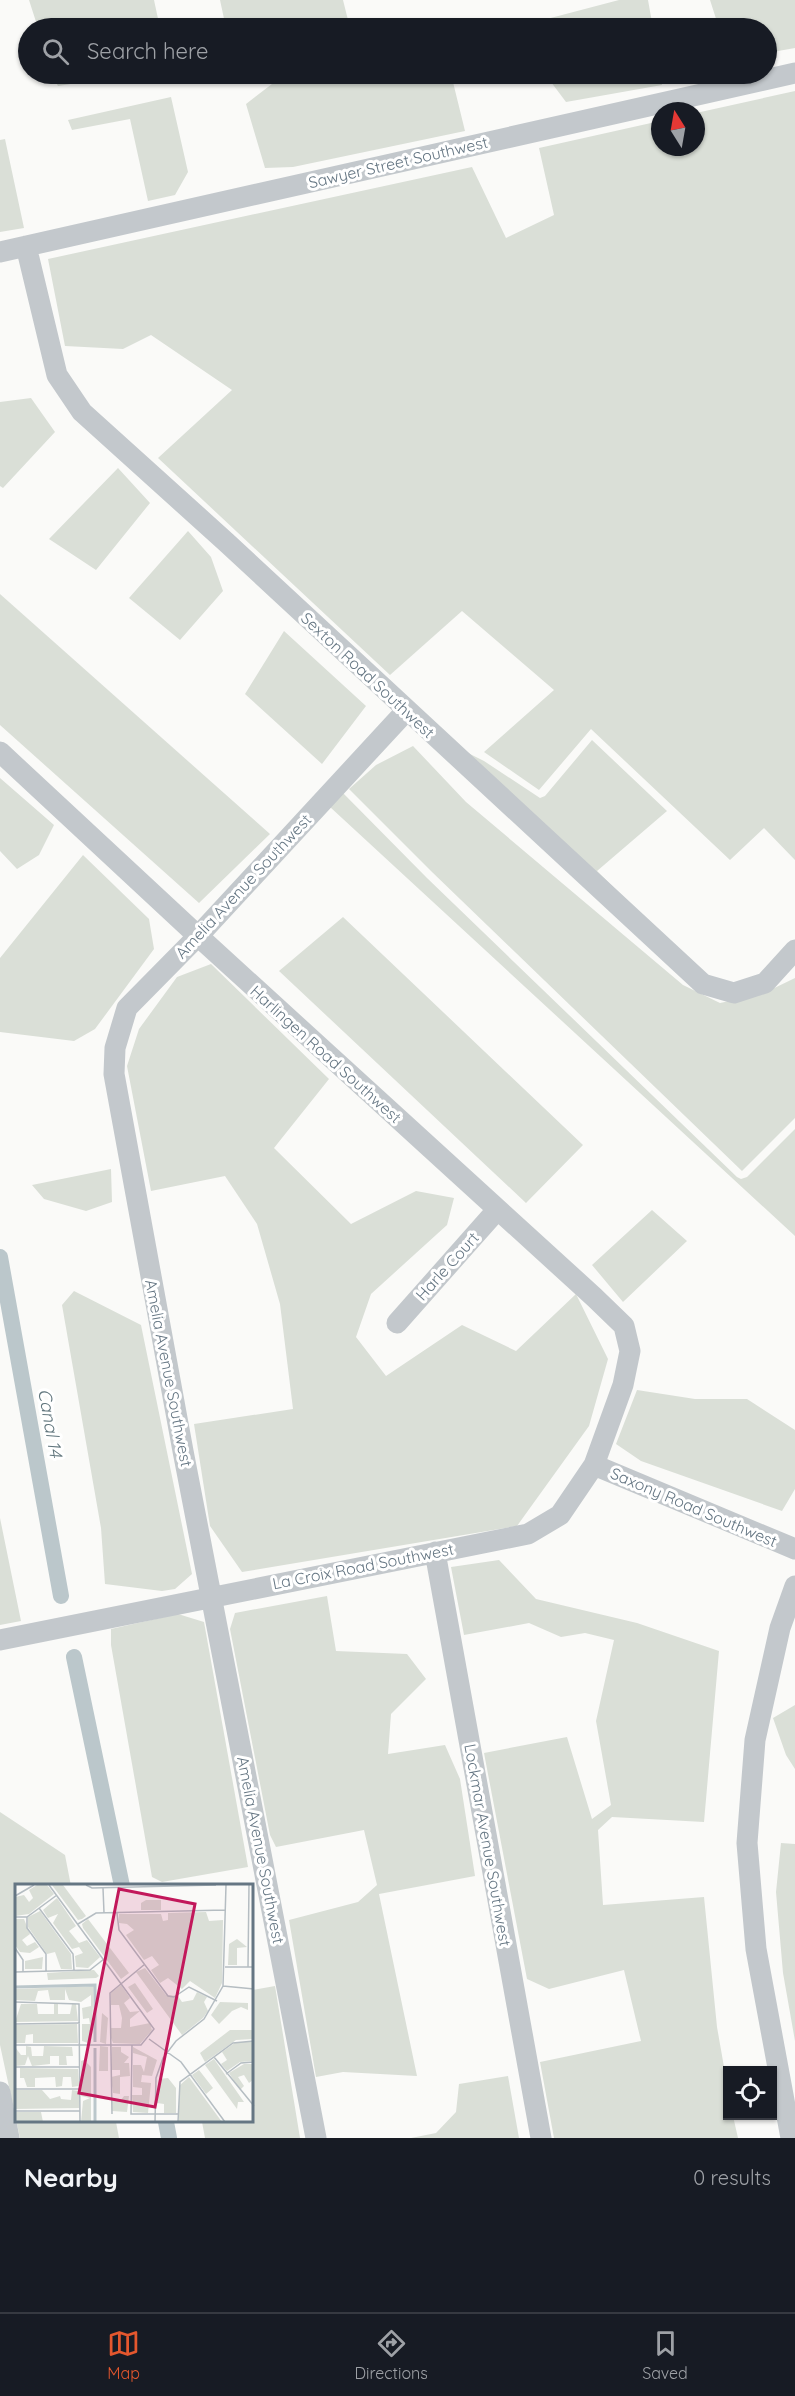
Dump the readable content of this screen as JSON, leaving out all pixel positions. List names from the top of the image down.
{
  "streets": {
    "street": [
      "Sawyer Street Southwest",
      "Sexton Road Southwest",
      "Amelia Avenue Southwest",
      "Harlingen Road Southwest",
      "Harle Court",
      "Saxony Road Southwest",
      "La Croix Road Southwest",
      "Lockmar Avenue Southwest"
    ]
  },
  "crossings": [
    ["Sawyer Street Southwest", "Sexton Road Southwest"],
    ["Sexton Road Southwest", "Amelia Avenue Southwest"],
    ["Amelia Avenue Southwest", "Harlingen Road Southwest"],
    ["Amelia Avenue Southwest", "La Croix Road Southwest"],
    ["Harlingen Road Southwest", "Harle Court"],
    ["Harlingen Road Southwest", "La Croix Road Southwest"],
    ["Saxony Road Southwest", "La Croix Road Southwest"],
    ["La Croix Road Southwest", "Lockmar Avenue Southwest"]
  ],
  "water": ["Canal 14"],
  "north": "top",
  "page": {
    "search": "Search here",
    "heading": ["Nearby", "0 results"],
    "nav": ["Map", "Directions", "Saved"]
  }
}
